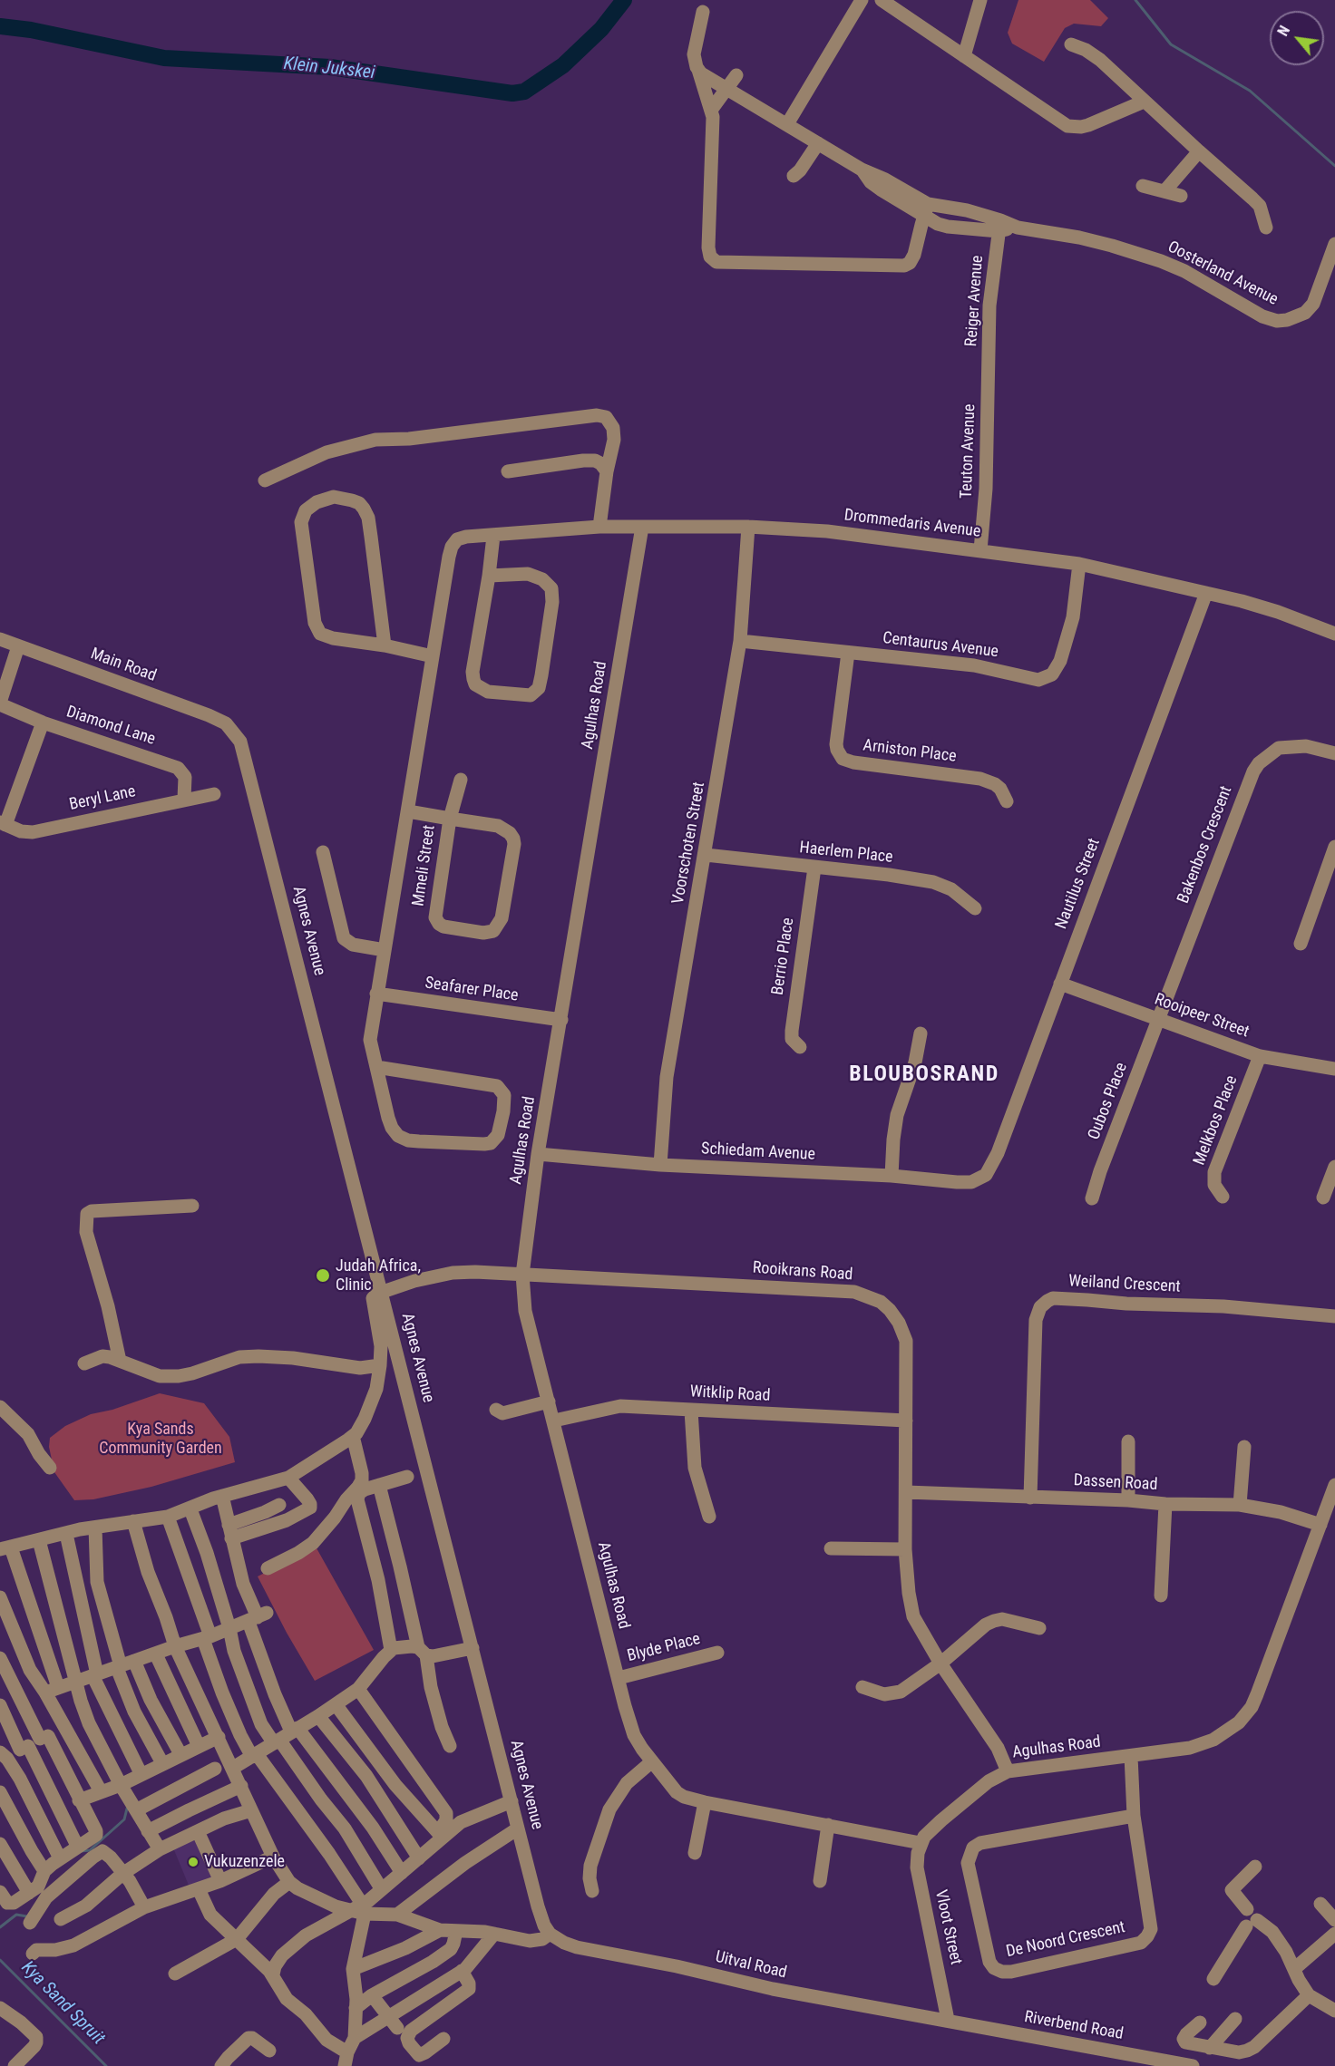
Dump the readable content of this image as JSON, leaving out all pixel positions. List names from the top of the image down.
{
  "streets": {
    "street": [
      "Oosterland Avenue",
      "Reiger Avenue",
      "Teuton Avenue",
      "Drommedaris Avenue",
      "Centaurus Avenue",
      "Main Road",
      "Agulhas Road",
      "Diamond Lane",
      "Arniston Place",
      "Beryl Lane",
      "Voorschoten Street",
      "Bakenbos Crescent",
      "Haerlem Place",
      "Mmeli Street",
      "Nautilus Street",
      "Agnes Avenue",
      "Berrio Place",
      "Seafarer Place",
      "Rooipeer Street",
      "Oubos Place",
      "Melkbos Place",
      "Schiedam Avenue",
      "Rooikrans Road",
      "Weiland Crescent",
      "Witklip Road",
      "Dassen Road",
      "Blyde Place",
      "Vloot Street",
      "De Noord Crescent",
      "Uitval Road",
      "Riverbend Road"
    ]
  },
  "crossings": [
    ["Oosterland Avenue", "Reiger Avenue"],
    ["Reiger Avenue", "Teuton Avenue"],
    ["Teuton Avenue", "Drommedaris Avenue"],
    ["Drommedaris Avenue", "Centaurus Avenue"],
    ["Drommedaris Avenue", "Agulhas Road"],
    ["Drommedaris Avenue", "Voorschoten Street"],
    ["Drommedaris Avenue", "Nautilus Street"],
    ["Centaurus Avenue", "Arniston Place"],
    ["Centaurus Avenue", "Voorschoten Street"],
    ["Main Road", "Agnes Avenue"],
    ["Agulhas Road", "Seafarer Place"],
    ["Agulhas Road", "Schiedam Avenue"],
    ["Agulhas Road", "Rooikrans Road"],
    ["Agulhas Road", "Witklip Road"],
    ["Agulhas Road", "Dassen Road"],
    ["Agulhas Road", "Blyde Place"],
    ["Agulhas Road", "Vloot Street"],
    ["Agulhas Road", "De Noord Crescent"],
    ["Diamond Lane", "Beryl Lane"],
    ["Voorschoten Street", "Haerlem Place"],
    ["Voorschoten Street", "Schiedam Avenue"],
    ["Bakenbos Crescent", "Rooipeer Street"],
    ["Bakenbos Crescent", "Oubos Place"],
    ["Haerlem Place", "Berrio Place"],
    ["Nautilus Street", "Rooipeer Street"],
    ["Nautilus Street", "Schiedam Avenue"],
    ["Agnes Avenue", "Rooikrans Road"],
    ["Agnes Avenue", "Uitval Road"],
    ["Rooipeer Street", "Oubos Place"],
    ["Rooipeer Street", "Melkbos Place"],
    ["Rooikrans Road", "Witklip Road"],
    ["Rooikrans Road", "Dassen Road"],
    ["Weiland Crescent", "Dassen Road"],
    ["Vloot Street", "Uitval Road"],
    ["Vloot Street", "Riverbend Road"],
    ["Uitval Road", "Riverbend Road"]
  ],
  "districts": ["BLOUBOSRAND"],
  "water": ["Klein Jukskei", "Kya Sand Spruit"],
  "parks": ["Kya Sands Community Garden"],
  "places": ["Judah Africa, Clinic", "Vukuzenzele"],
  "north": "top left"
}
